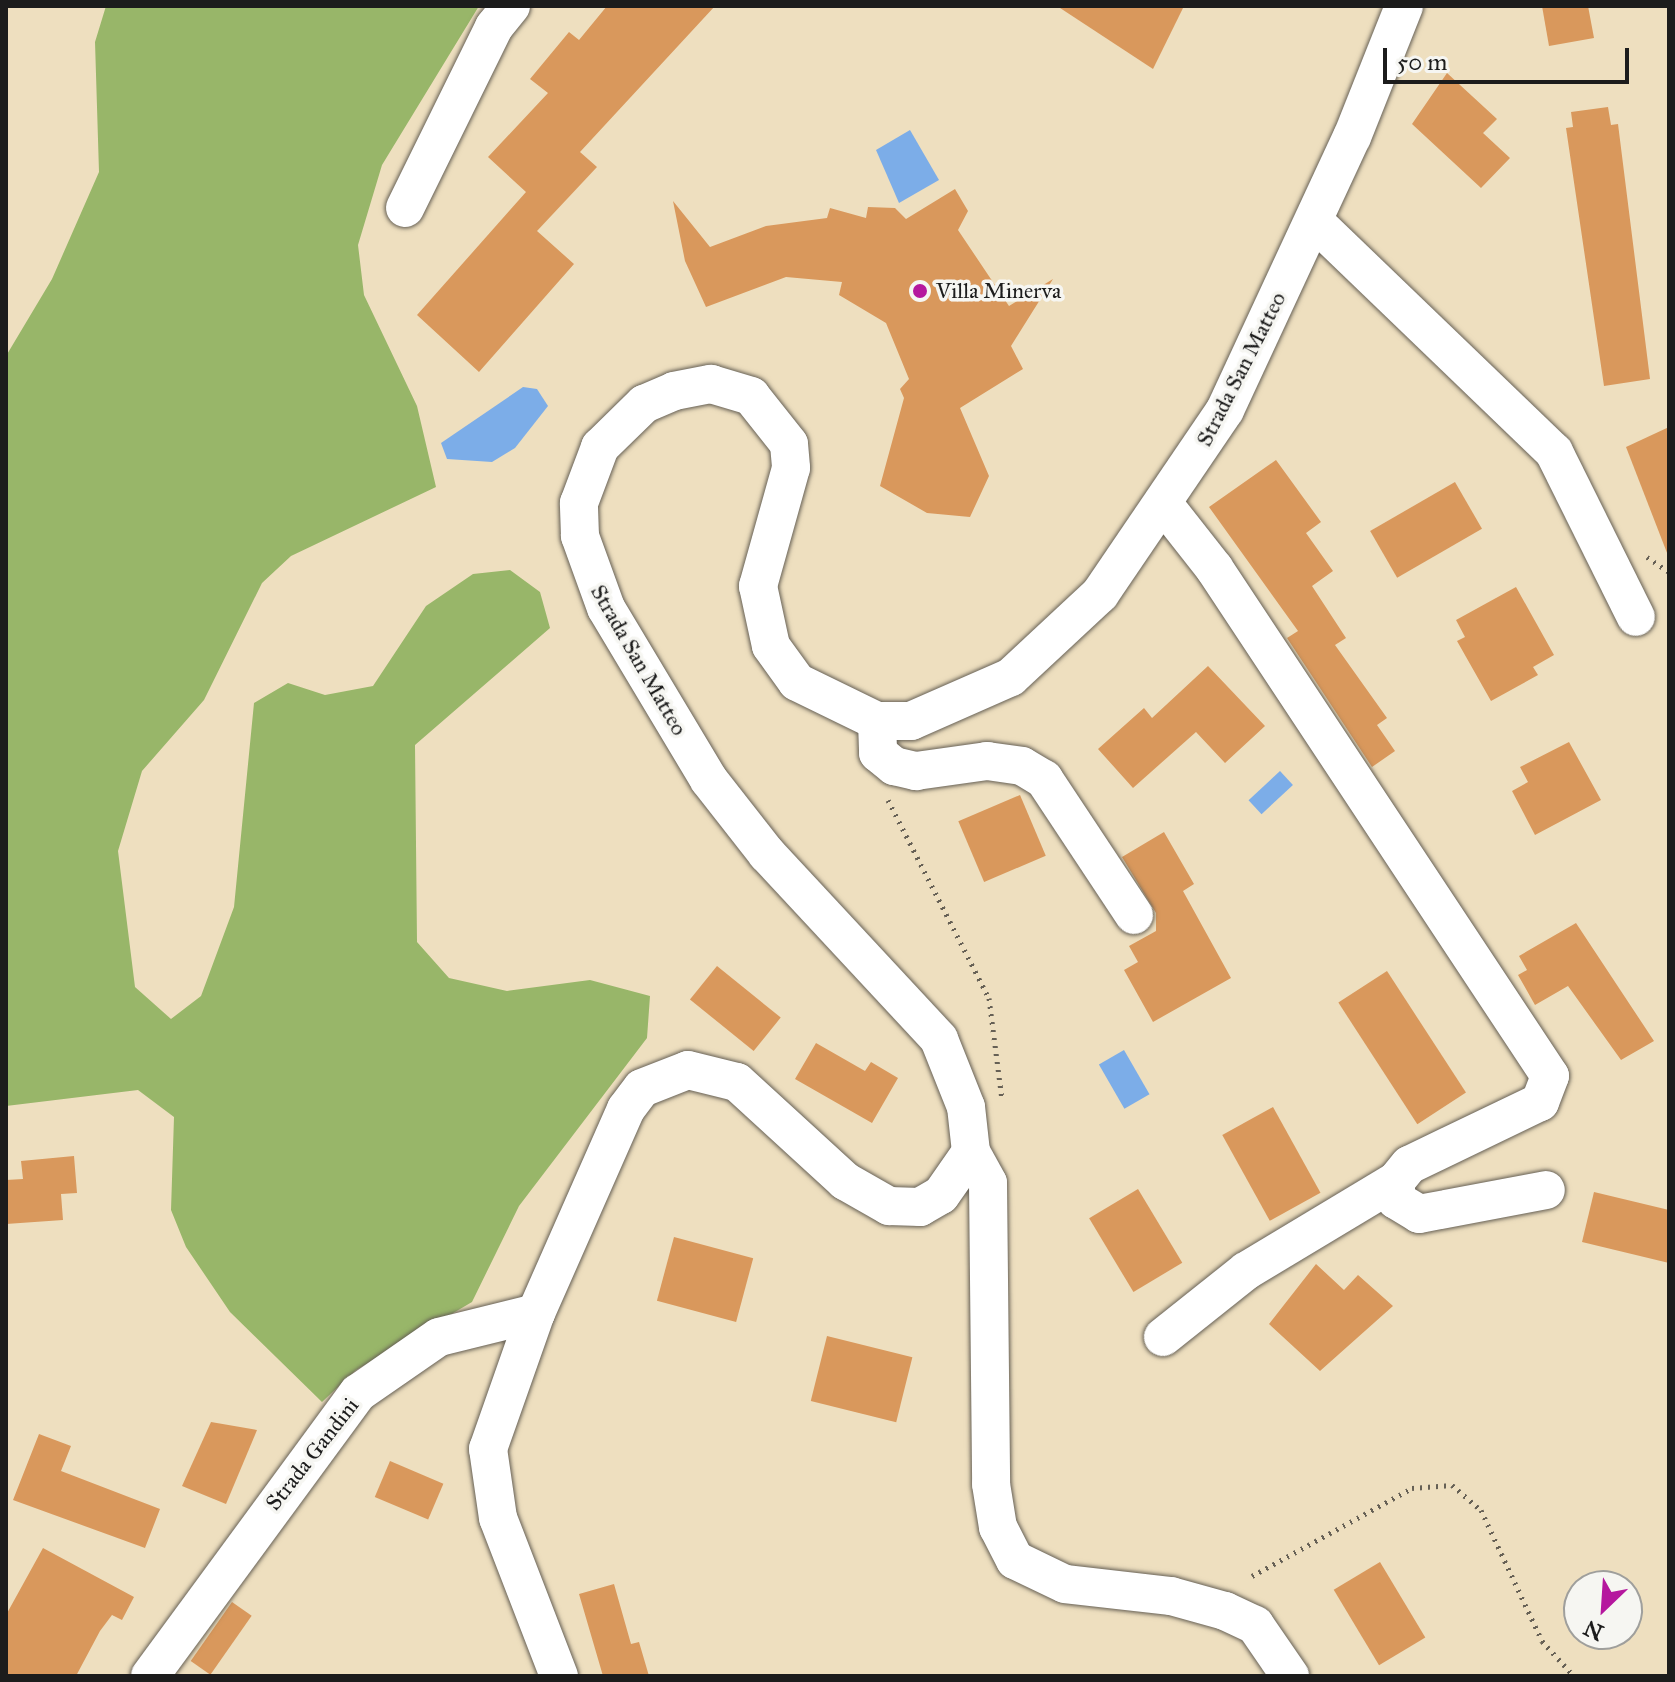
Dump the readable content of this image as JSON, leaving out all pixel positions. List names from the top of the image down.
{
  "streets": {
    "street": ["Strada San Matteo", "Strada Gandini"]
  },
  "places": ["Villa Minerva"],
  "scale_bar": "50 m",
  "north": "bottom left"
}
